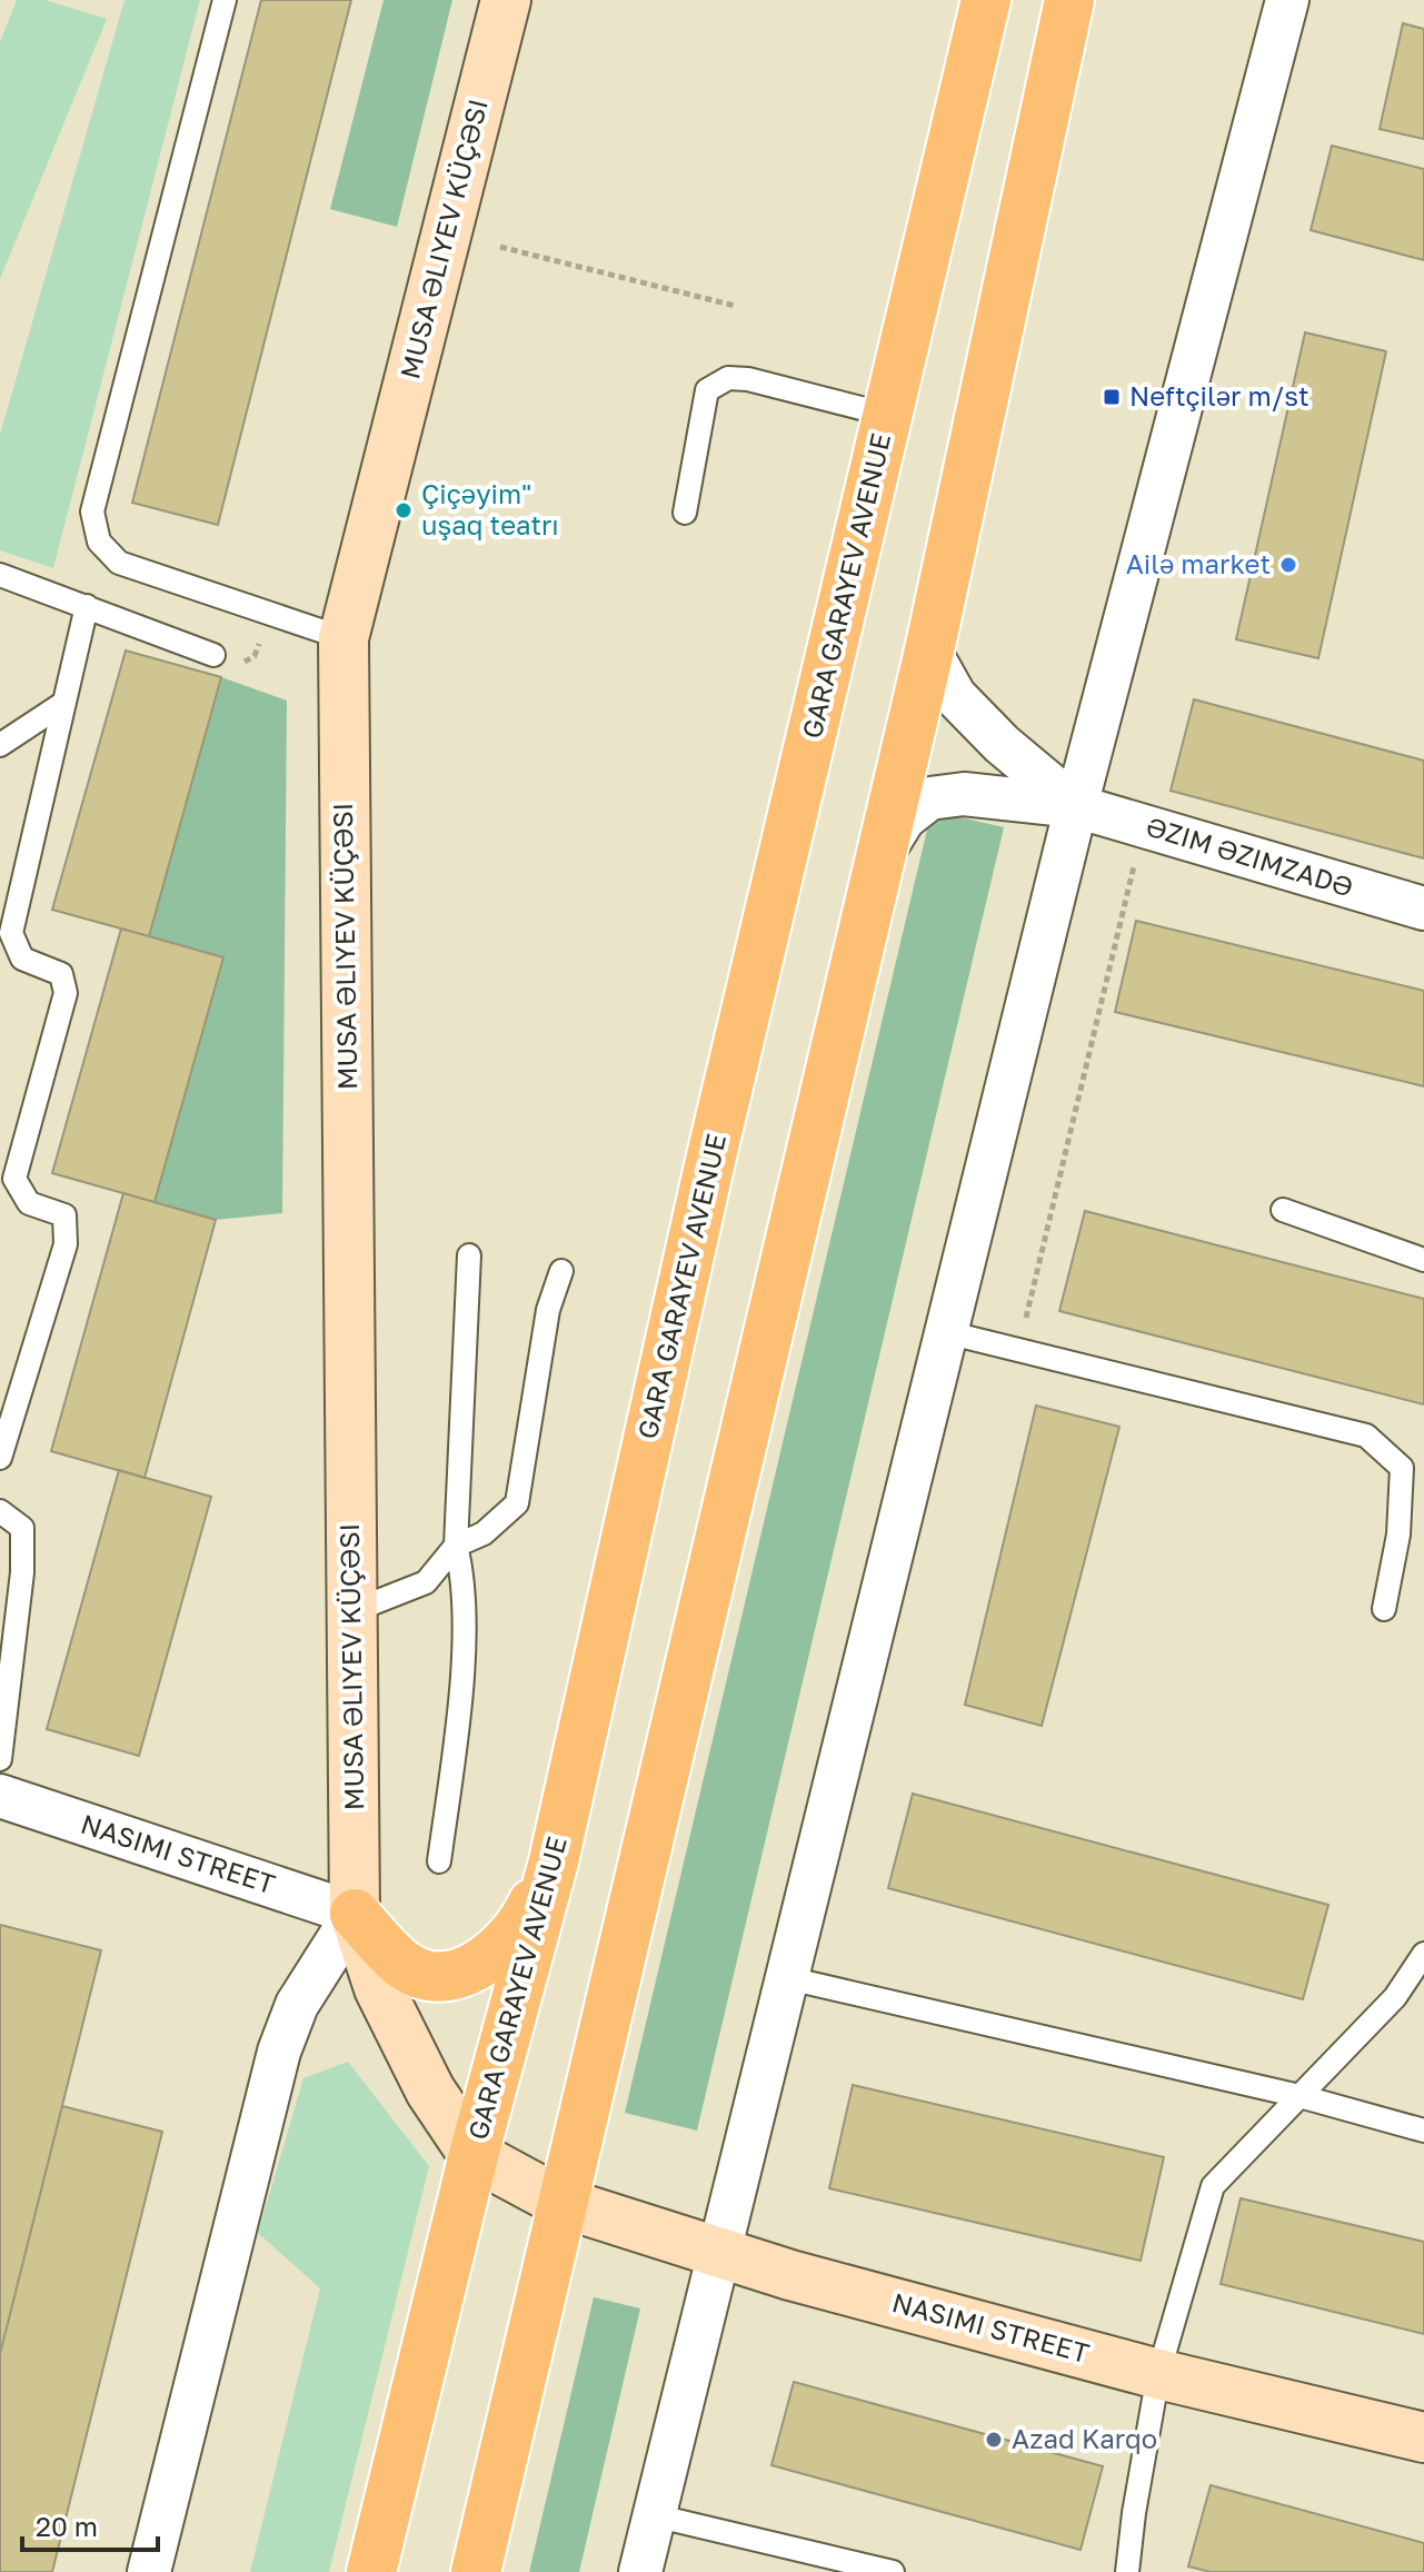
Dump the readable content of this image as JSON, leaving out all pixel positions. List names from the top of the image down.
{
  "streets": {
    "main road": ["GARA GARAYEV AVENUE"],
    "street": ["MUSA ƏLIYEV KÜÇƏSI", "ƏZIM ƏZIMZADƏ", "NASIMI STREET"]
  },
  "crossings": [
    ["MUSA ƏLIYEV KÜÇƏSI", "GARA GARAYEV AVENUE"],
    ["MUSA ƏLIYEV KÜÇƏSI", "NASIMI STREET"],
    ["GARA GARAYEV AVENUE", "NASIMI STREET"]
  ],
  "places": {
    "transit": ["Neftçilər m/st"],
    "other": ["Çiçəyim\" uşaq teatrı", "Ailə market", "Azad Karqo"]
  },
  "scale_bar": "20 m"
}
